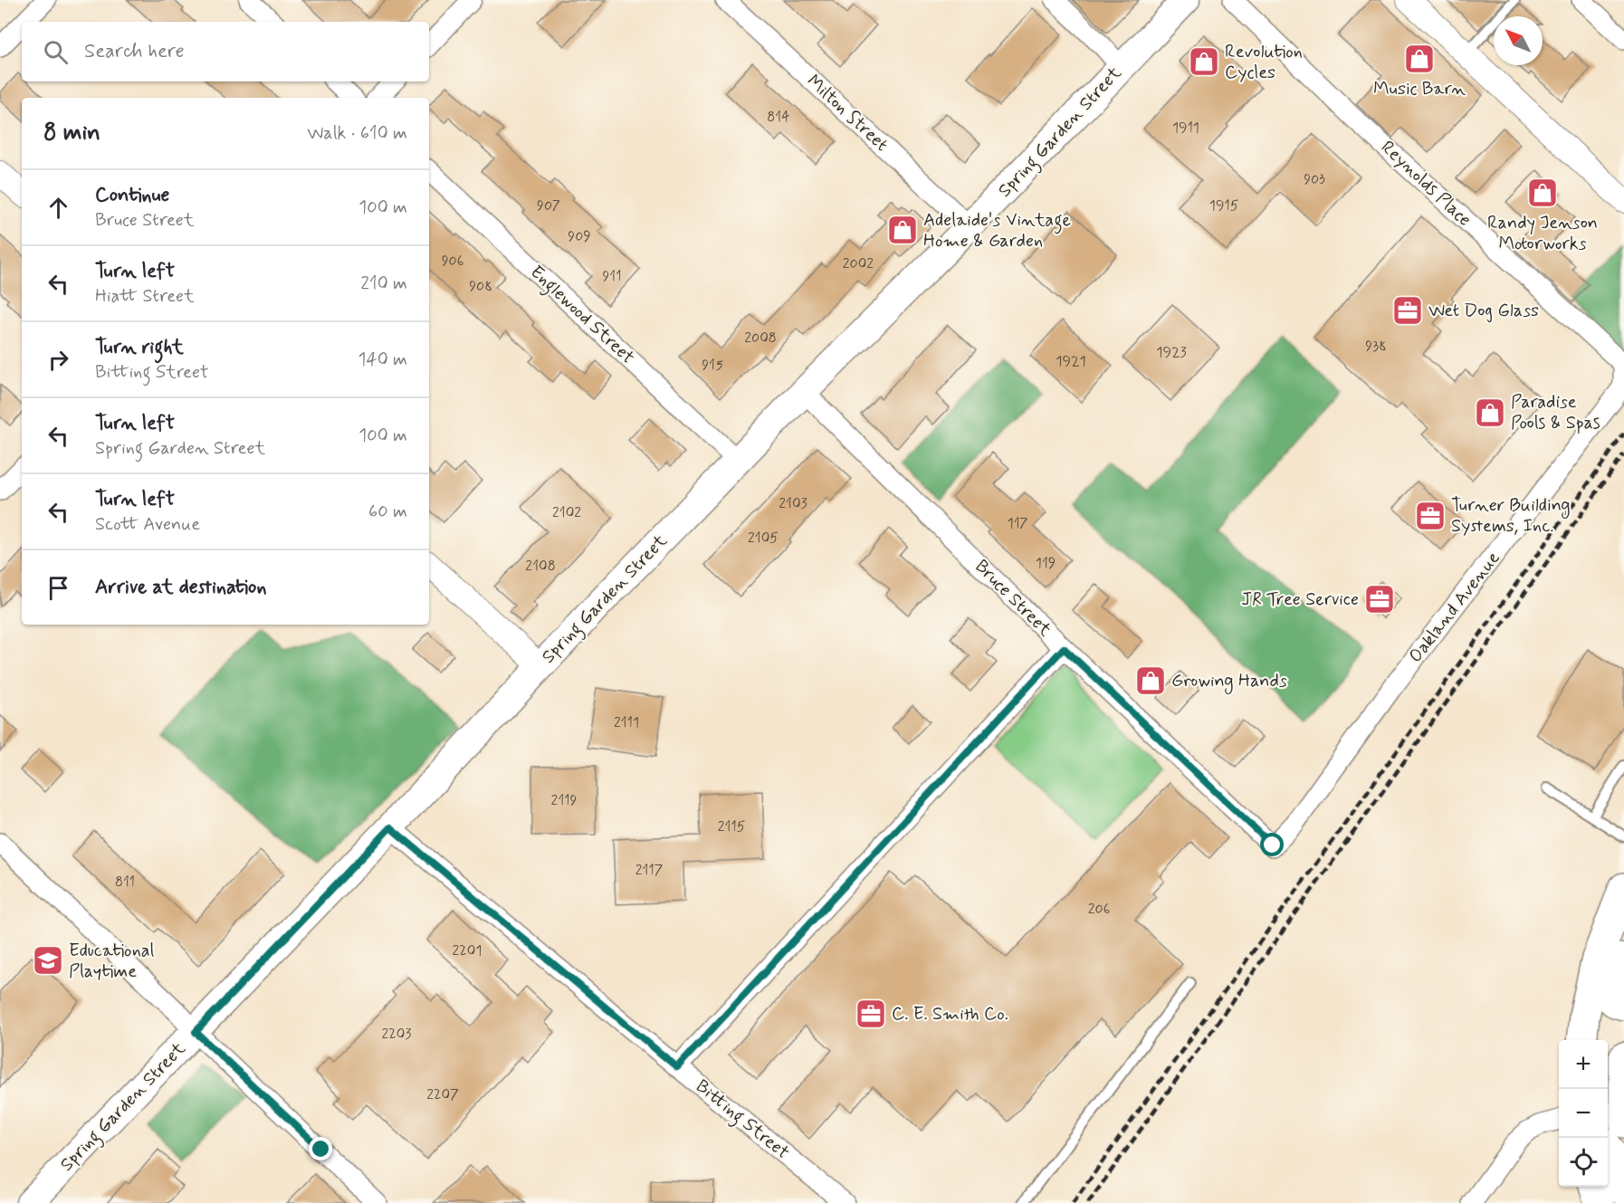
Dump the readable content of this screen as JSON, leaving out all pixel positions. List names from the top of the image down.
{
  "streets": {
    "main road": ["Spring Garden Street"],
    "street": [
      "Milton Street",
      "Reynolds Place",
      "Englewood Street",
      "Bruce Street",
      "Oakland Avenue",
      "Bitting Street"
    ]
  },
  "crossings": [
    ["Milton Street", "Spring Garden Street"],
    ["Spring Garden Street", "Englewood Street"],
    ["Spring Garden Street", "Bruce Street"],
    ["Spring Garden Street", "Bitting Street"],
    ["Reynolds Place", "Oakland Avenue"],
    ["Bruce Street", "Oakland Avenue"]
  ],
  "places": {
    "shop": [
      "Music Barn",
      "Revolution Cycles",
      "Randy Jenson Motorworks",
      "Adelaide's Vintage Home & Garden",
      "Paradise Pools & Spas",
      "Growing Hands"
    ],
    "office": [
      "Wet Dog Glass",
      "Turner Building Systems, Inc.",
      "JR Tree Service",
      "C. E. Smith Co."
    ],
    "school or university": ["Educational Playtime"]
  },
  "house_numbers": [
    "814",
    "1911",
    "903",
    "907",
    "1915",
    "909",
    "906",
    "2002",
    "911",
    "908",
    "2008",
    "938",
    "1923",
    "1921",
    "915",
    "2103",
    "2102",
    "117",
    "2105",
    "119",
    "2108",
    "2111",
    "2119",
    "2115",
    "2117",
    "811",
    "206",
    "2201",
    "2203",
    "2207"
  ],
  "north": "top left",
  "page": {
    "search": "Search here",
    "heading": ["8 min", "Walk · 610 m"],
    "list": [
      ["Continue", "Bruce Street", "100 m"],
      ["Turn left", "Hiatt Street", "210 m"],
      ["Turn right", "Bitting Street", "140 m"],
      ["Turn left", "Spring Garden Street", "100 m"],
      ["Turn left", "Scott Avenue", "60 m"],
      "Arrive at destination"
    ],
    "map_buttons": ["+", "−"]
  }
}
